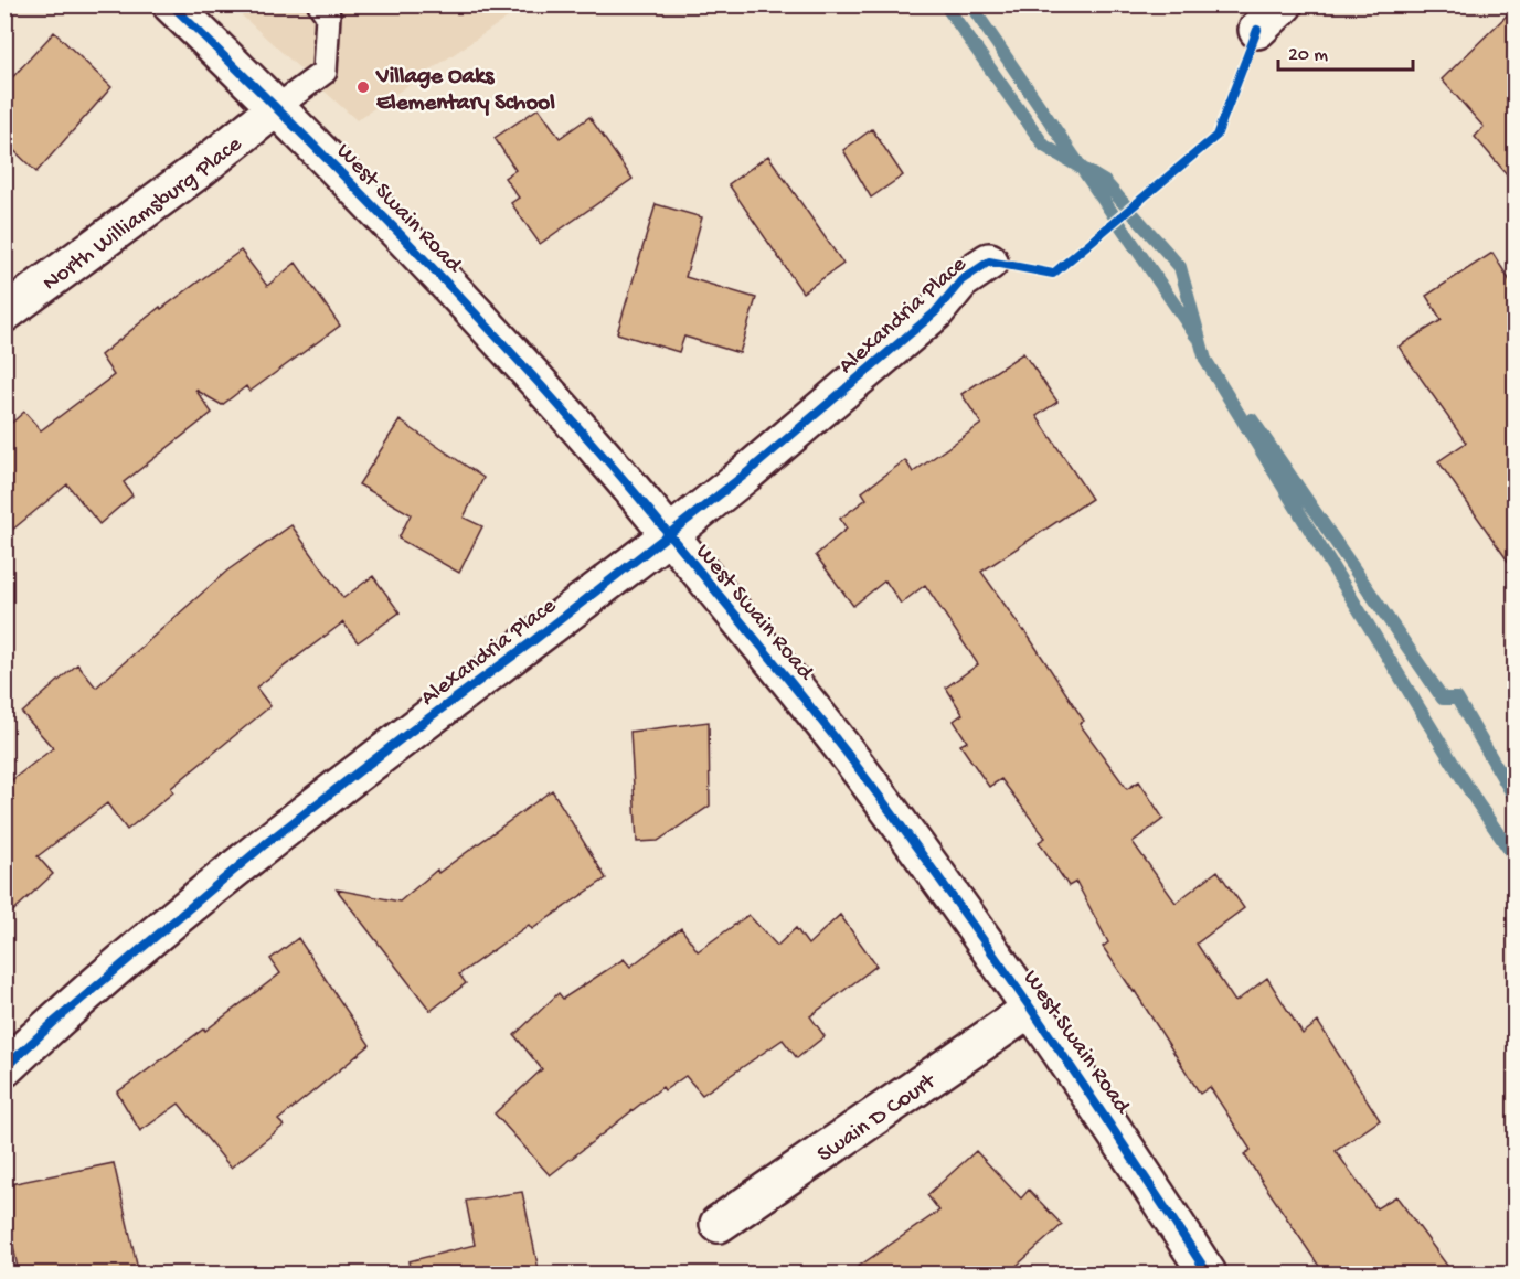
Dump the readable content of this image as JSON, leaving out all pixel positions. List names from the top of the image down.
{
  "streets": {
    "street": [
      "West Swain Road",
      "North Williamsburg Place",
      "Alexandria Place",
      "Swain D Court"
    ]
  },
  "crossings": [
    ["West Swain Road", "North Williamsburg Place"],
    ["West Swain Road", "Alexandria Place"],
    ["West Swain Road", "Swain D Court"]
  ],
  "places": ["Village Oaks Elementary School"],
  "scale_bar": "20 m"
}
